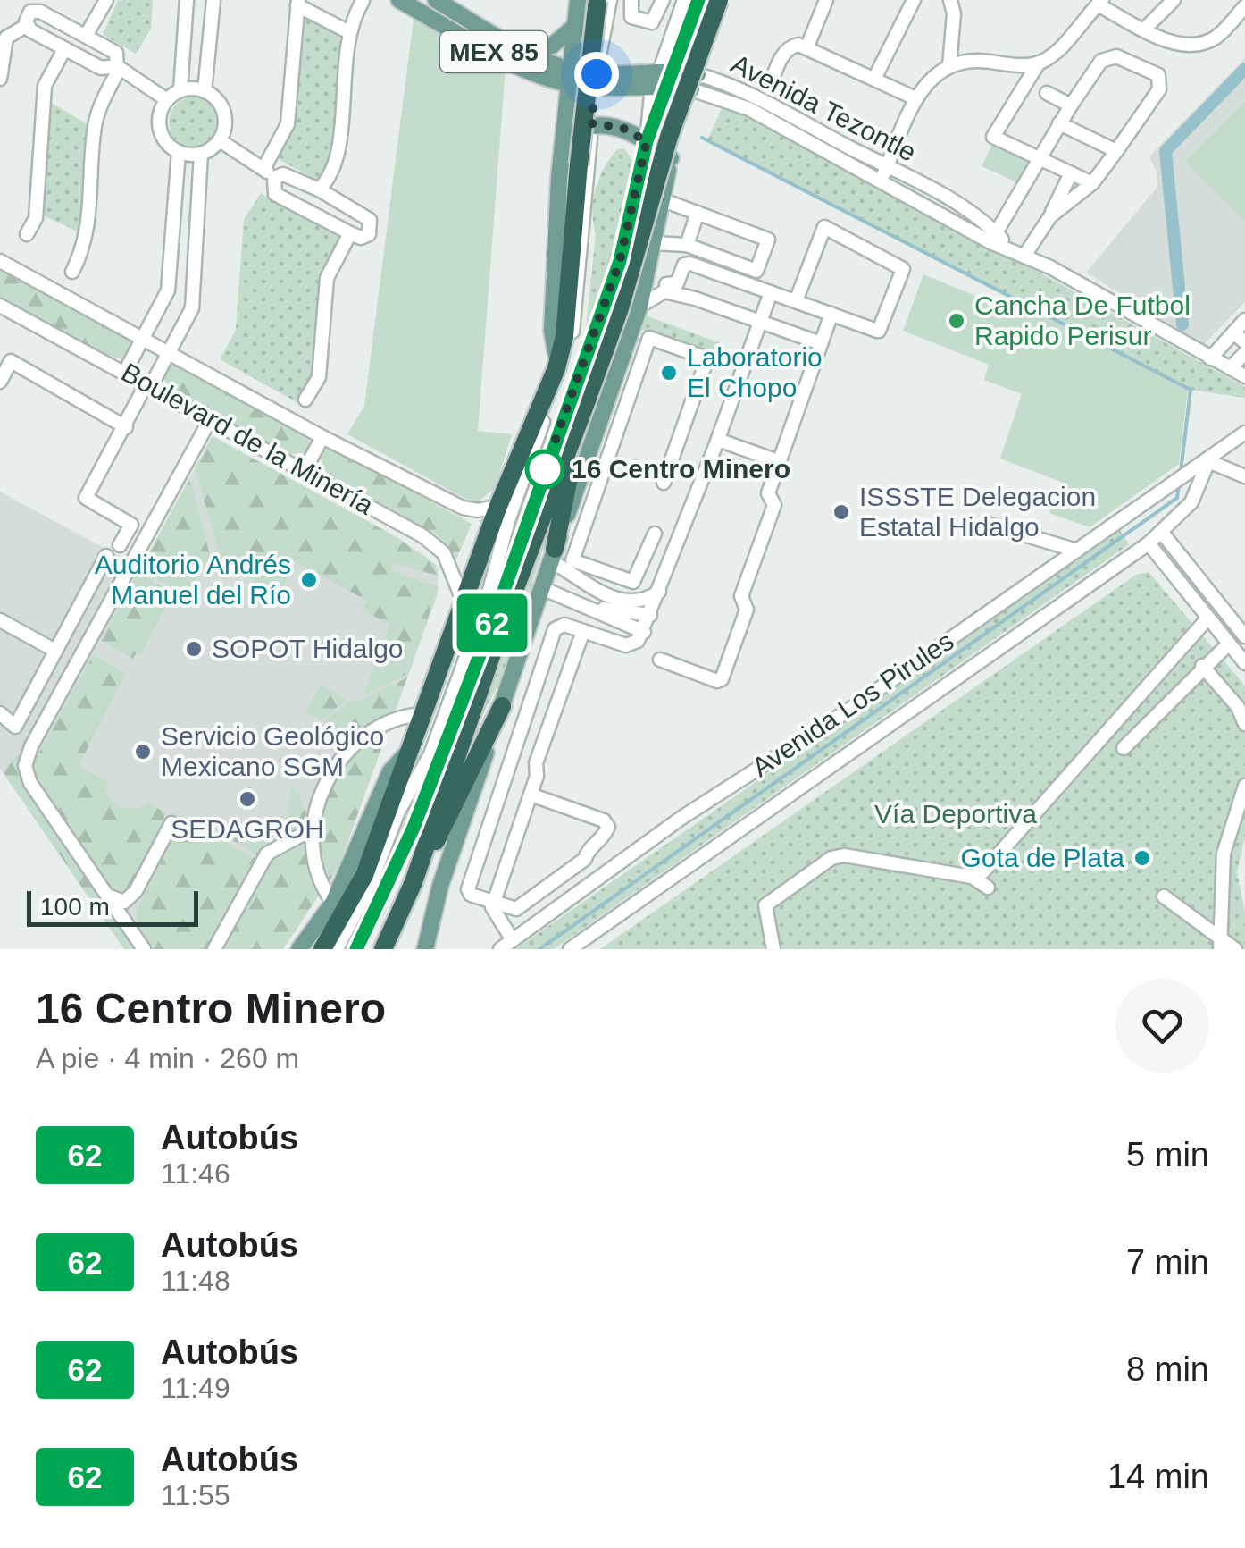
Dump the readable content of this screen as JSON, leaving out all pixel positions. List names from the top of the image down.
{
  "streets": {
    "main road": ["MEX 85", "Avenida Tezontle"],
    "street": ["Boulevard de la Minería", "Avenida Los Pirules"]
  },
  "crossings": [
    ["MEX 85", "Avenida Tezontle"]
  ],
  "parks": ["Vía Deportiva"],
  "places": [
    "Cancha De Futbol Rapido Perisur",
    "Laboratorio El Chopo",
    "16 Centro Minero",
    "ISSSTE Delegacion Estatal Hidalgo",
    "Auditorio Andrés Manuel del Río",
    "SOPOT Hidalgo",
    "Servicio Geológico Mexicano SGM",
    "SEDAGROH",
    "Gota de Plata"
  ],
  "lines": ["bus line 62"],
  "scale_bar": "100 m",
  "page": {
    "on_map": "62",
    "scale": "100 m",
    "heading": ["16 Centro Minero", "A pie · 4 min · 260 m"],
    "list": [
      {
        "mark": "62",
        "name": "Autobús",
        "note": "11:46",
        "value": "5 min"
      },
      {
        "mark": "62",
        "name": "Autobús",
        "note": "11:48",
        "value": "7 min"
      },
      {
        "mark": "62",
        "name": "Autobús",
        "note": "11:49",
        "value": "8 min"
      },
      {
        "mark": "62",
        "name": "Autobús",
        "note": "11:55",
        "value": "14 min"
      }
    ]
  }
}
